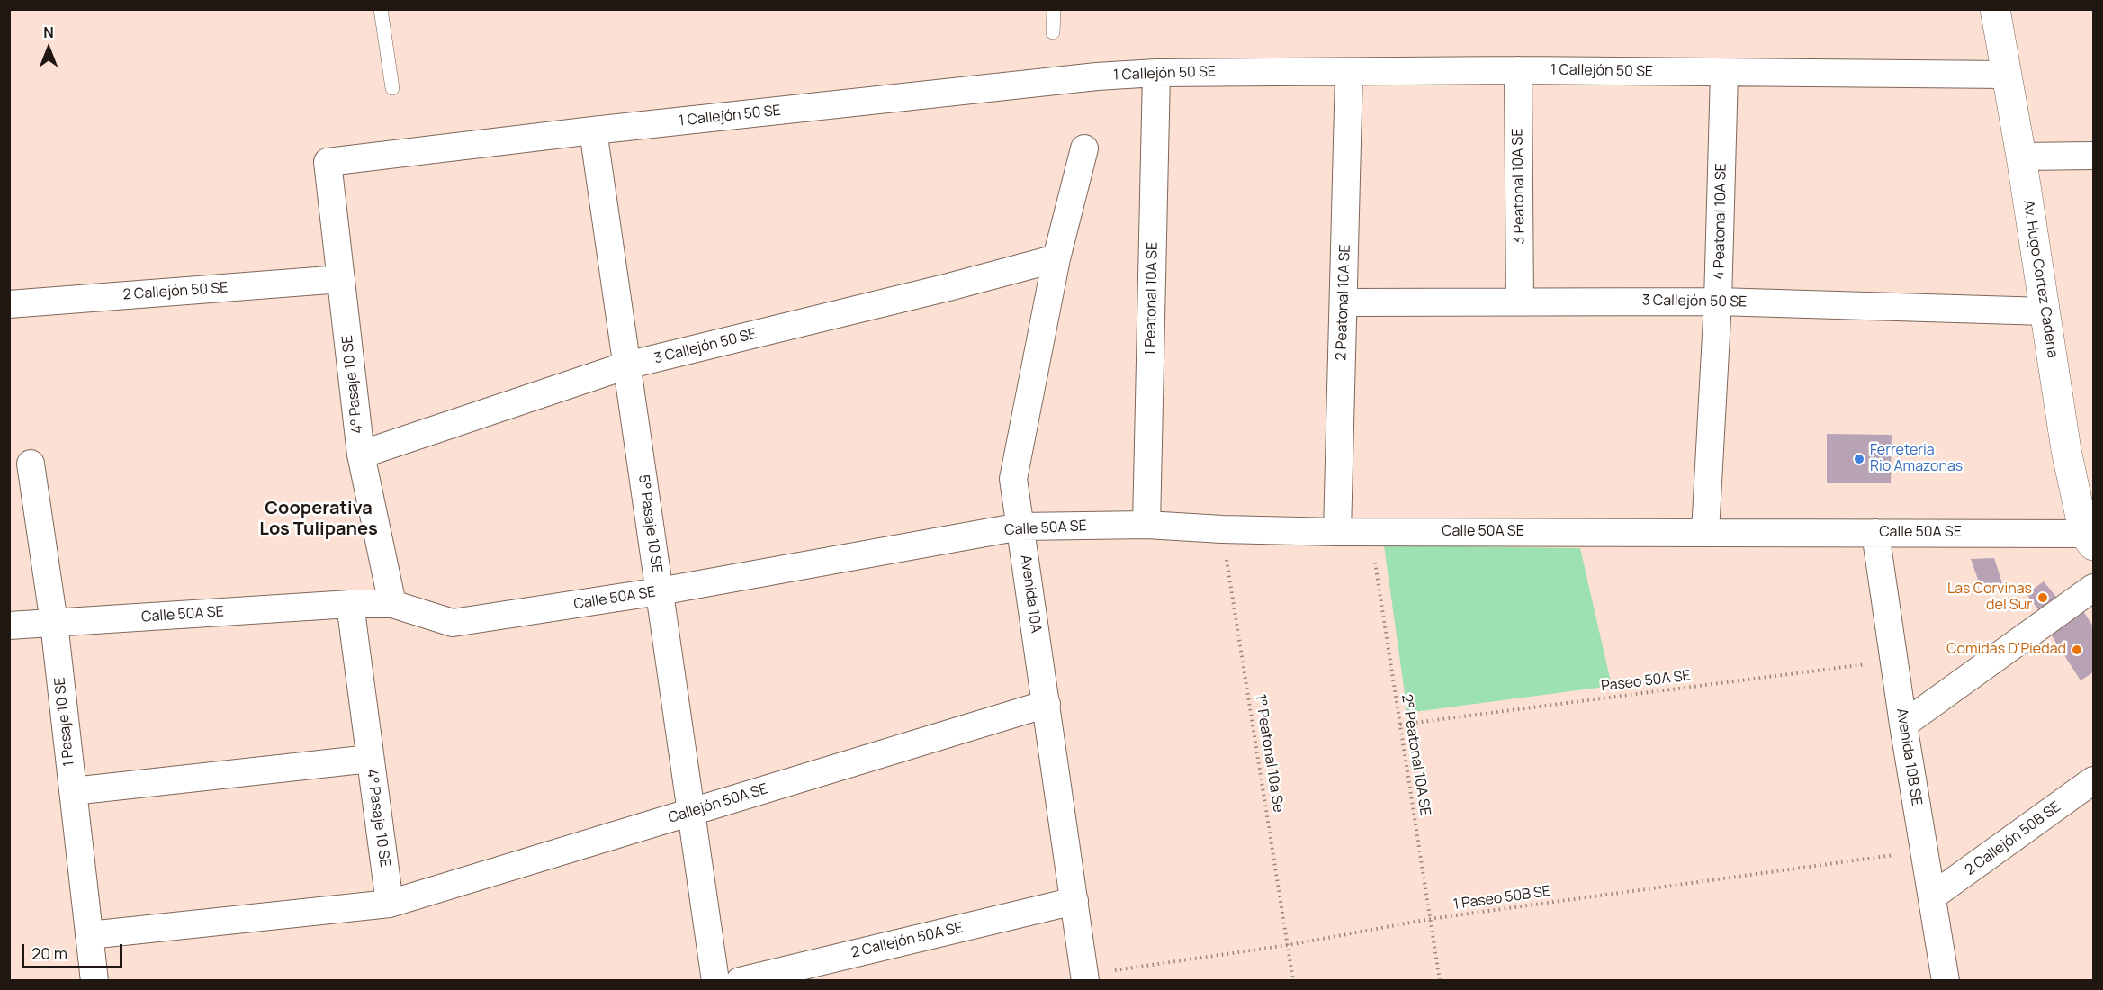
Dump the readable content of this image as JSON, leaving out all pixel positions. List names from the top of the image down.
{
  "streets": {
    "street": [
      "1 Callejón 50 SE",
      "3 Peatonal 10A SE",
      "4 Peatonal 10A SE",
      "Av. Hugo Cortez Cadena",
      "2 Callejón 50 SE",
      "1 Peatonal 10A SE",
      "3 Callejón 50 SE",
      "2 Peatonal 10A SE",
      "4° Pasaje 10 SE",
      "5° Pasaje 10 SE",
      "Calle 50A SE",
      "Avenida 10A",
      "1 Pasaje 10 SE",
      "Avenida 10B SE",
      "Callejón 50A SE",
      "2 Callejón 50B SE",
      "2 Callejón 50A SE"
    ],
    "path": [
      "Paseo 50A SE",
      "1° Peatonal 10a Se",
      "2° Peatonal 10A SE",
      "1 Paseo 50B SE"
    ]
  },
  "crossings": [
    ["1 Callejón 50 SE", "3 Peatonal 10A SE"],
    ["1 Callejón 50 SE", "4 Peatonal 10A SE"],
    ["1 Callejón 50 SE", "Av. Hugo Cortez Cadena"],
    ["1 Callejón 50 SE", "1 Peatonal 10A SE"],
    ["1 Callejón 50 SE", "2 Peatonal 10A SE"],
    ["1 Callejón 50 SE", "4° Pasaje 10 SE"],
    ["1 Callejón 50 SE", "5° Pasaje 10 SE"],
    ["3 Peatonal 10A SE", "3 Callejón 50 SE"],
    ["4 Peatonal 10A SE", "3 Callejón 50 SE"],
    ["4 Peatonal 10A SE", "Calle 50A SE"],
    ["Av. Hugo Cortez Cadena", "3 Callejón 50 SE"],
    ["Av. Hugo Cortez Cadena", "Calle 50A SE"],
    ["2 Callejón 50 SE", "4° Pasaje 10 SE"],
    ["1 Peatonal 10A SE", "Calle 50A SE"],
    ["3 Callejón 50 SE", "2 Peatonal 10A SE"],
    ["3 Callejón 50 SE", "4° Pasaje 10 SE"],
    ["3 Callejón 50 SE", "5° Pasaje 10 SE"],
    ["3 Callejón 50 SE", "Avenida 10A"],
    ["2 Peatonal 10A SE", "Calle 50A SE"],
    ["4° Pasaje 10 SE", "Calle 50A SE"],
    ["4° Pasaje 10 SE", "Callejón 50A SE"],
    ["5° Pasaje 10 SE", "Calle 50A SE"],
    ["5° Pasaje 10 SE", "Callejón 50A SE"],
    ["Calle 50A SE", "Avenida 10A"],
    ["Calle 50A SE", "1 Pasaje 10 SE"],
    ["Calle 50A SE", "1° Peatonal 10a Se"],
    ["Calle 50A SE", "2° Peatonal 10A SE"],
    ["Calle 50A SE", "Avenida 10B SE"],
    ["Avenida 10A", "Callejón 50A SE"],
    ["Avenida 10A", "1 Paseo 50B SE"],
    ["Avenida 10A", "2 Callejón 50A SE"],
    ["Paseo 50A SE", "2° Peatonal 10A SE"],
    ["Paseo 50A SE", "Avenida 10B SE"],
    ["1 Pasaje 10 SE", "Callejón 50A SE"],
    ["1° Peatonal 10a Se", "1 Paseo 50B SE"],
    ["2° Peatonal 10A SE", "1 Paseo 50B SE"],
    ["Avenida 10B SE", "2 Callejón 50B SE"],
    ["Avenida 10B SE", "1 Paseo 50B SE"]
  ],
  "districts": ["Cooperativa Los Tulipanes"],
  "places": ["Ferreteria Rio Amazonas", "Las Corvinas del Sur", "Comidas D'Piedad"],
  "scale_bar": "20 m",
  "north": "top"
}
